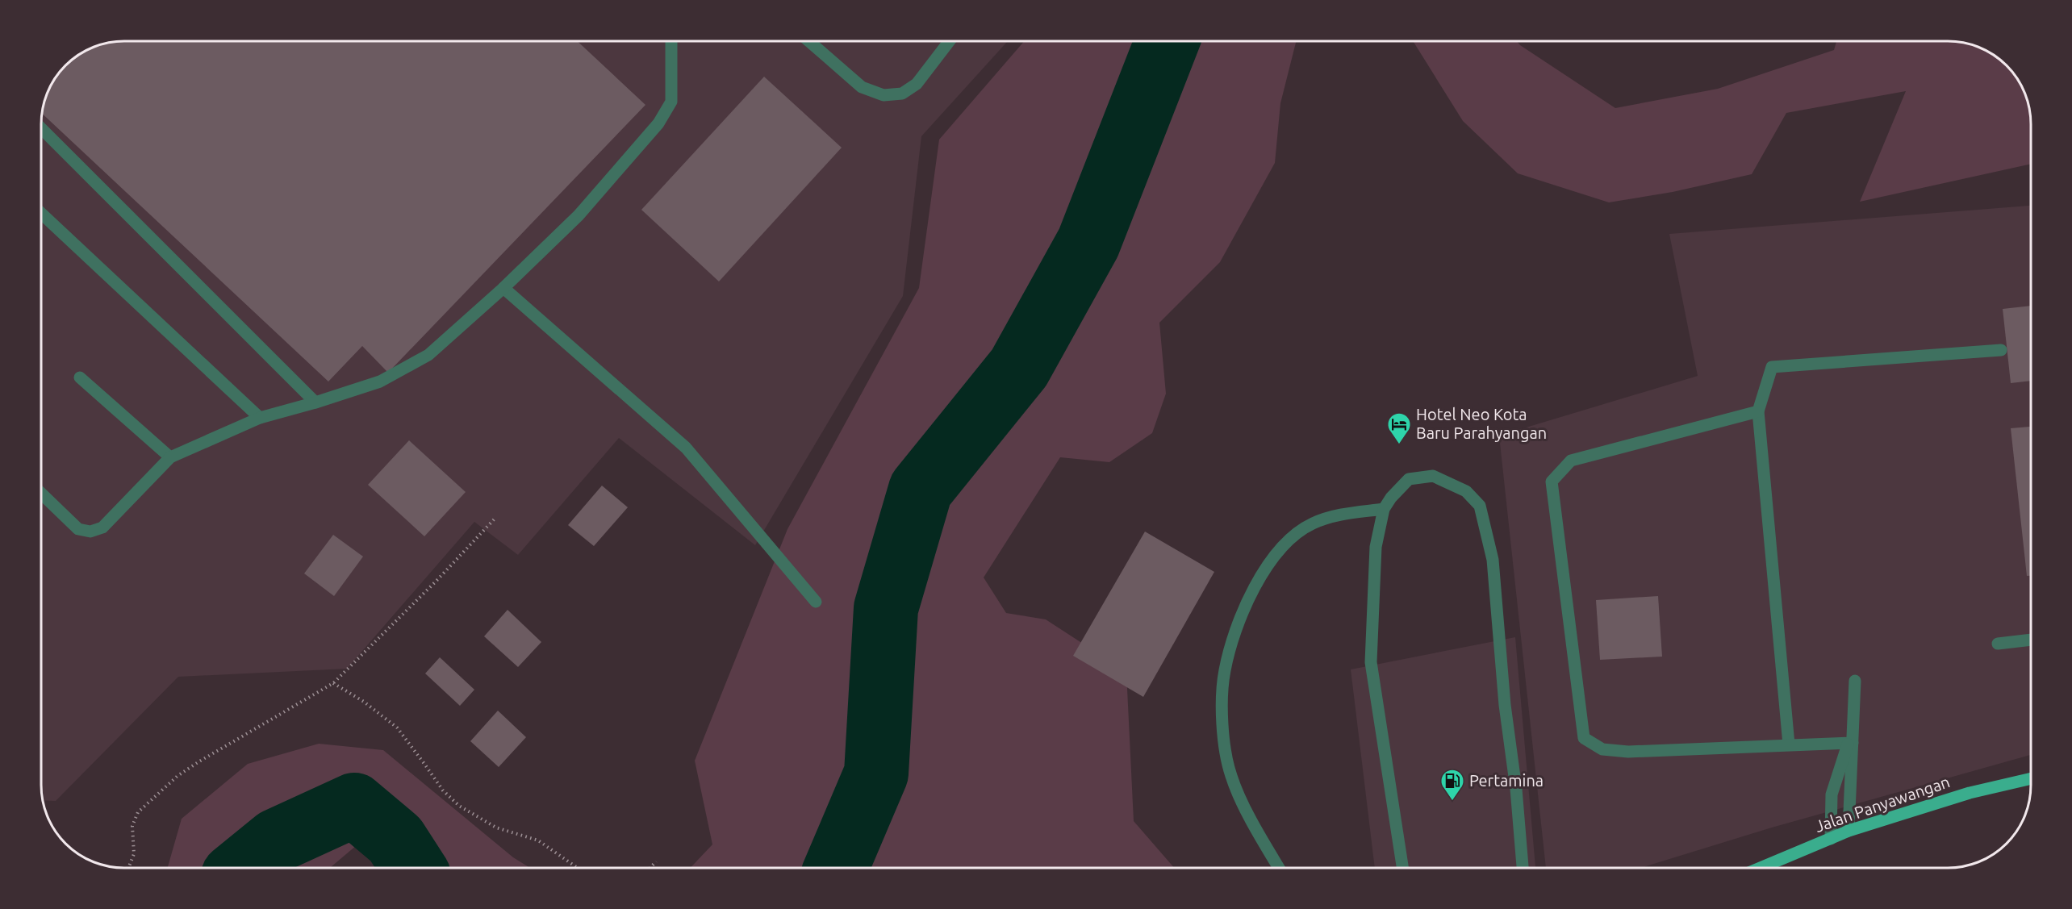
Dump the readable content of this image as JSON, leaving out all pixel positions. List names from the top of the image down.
{
  "streets": {
    "main road": ["Jalan Panyawangan"]
  },
  "places": {
    "hotel": ["Hotel Neo Kota Baru Parahyangan"],
    "fuel station": ["Pertamina"]
  }
}
